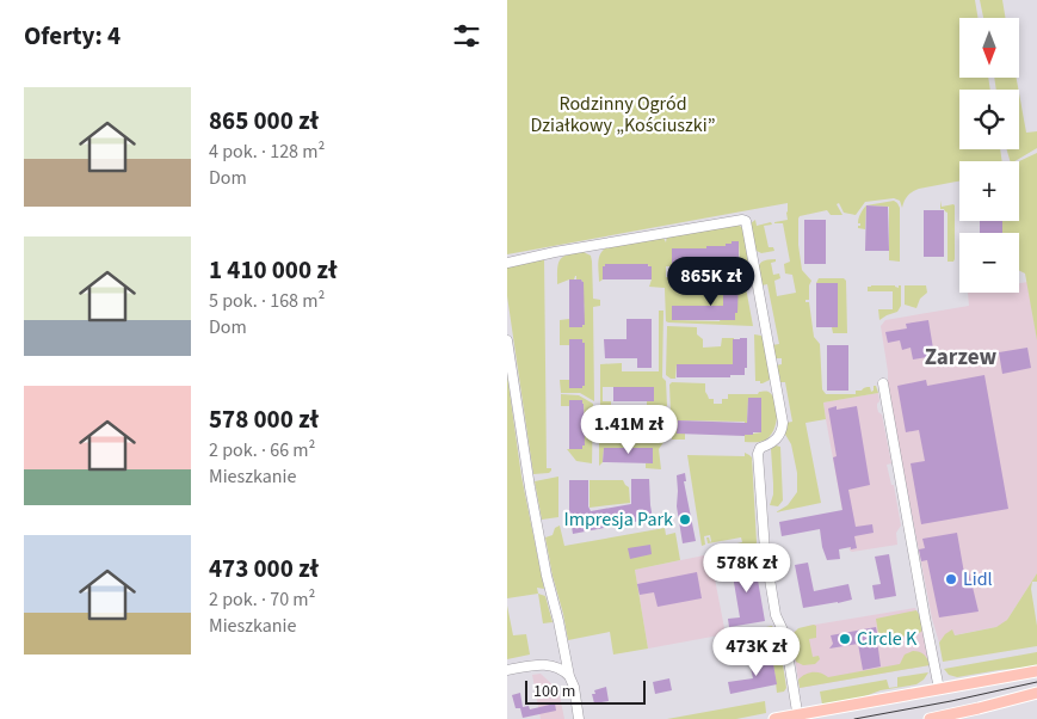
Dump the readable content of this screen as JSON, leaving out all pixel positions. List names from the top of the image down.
{
  "districts": ["Zarzew"],
  "parks": ["Rodzinny Ogród Działkowy „Kościuszki”"],
  "places": ["Impresja Park", "Lidl", "Circle K"],
  "scale_bar": "100 m",
  "north": "bottom",
  "page": {
    "heading": "Oferty: 4",
    "map_buttons": ["+", "−"],
    "list": [
      {
        "name": "865 000 zł",
        "note": "4 pok. · 128 m² · Dom"
      },
      {
        "name": "1 410 000 zł",
        "note": "5 pok. · 168 m² · Dom"
      },
      {
        "name": "578 000 zł",
        "note": "2 pok. · 66 m² · Mieszkanie"
      },
      {
        "name": "473 000 zł",
        "note": "2 pok. · 70 m² · Mieszkanie"
      }
    ],
    "price": [
      "865K zł",
      "1.41M zł",
      "578K zł",
      "473K zł"
    ],
    "scale": "100 m"
  }
}
